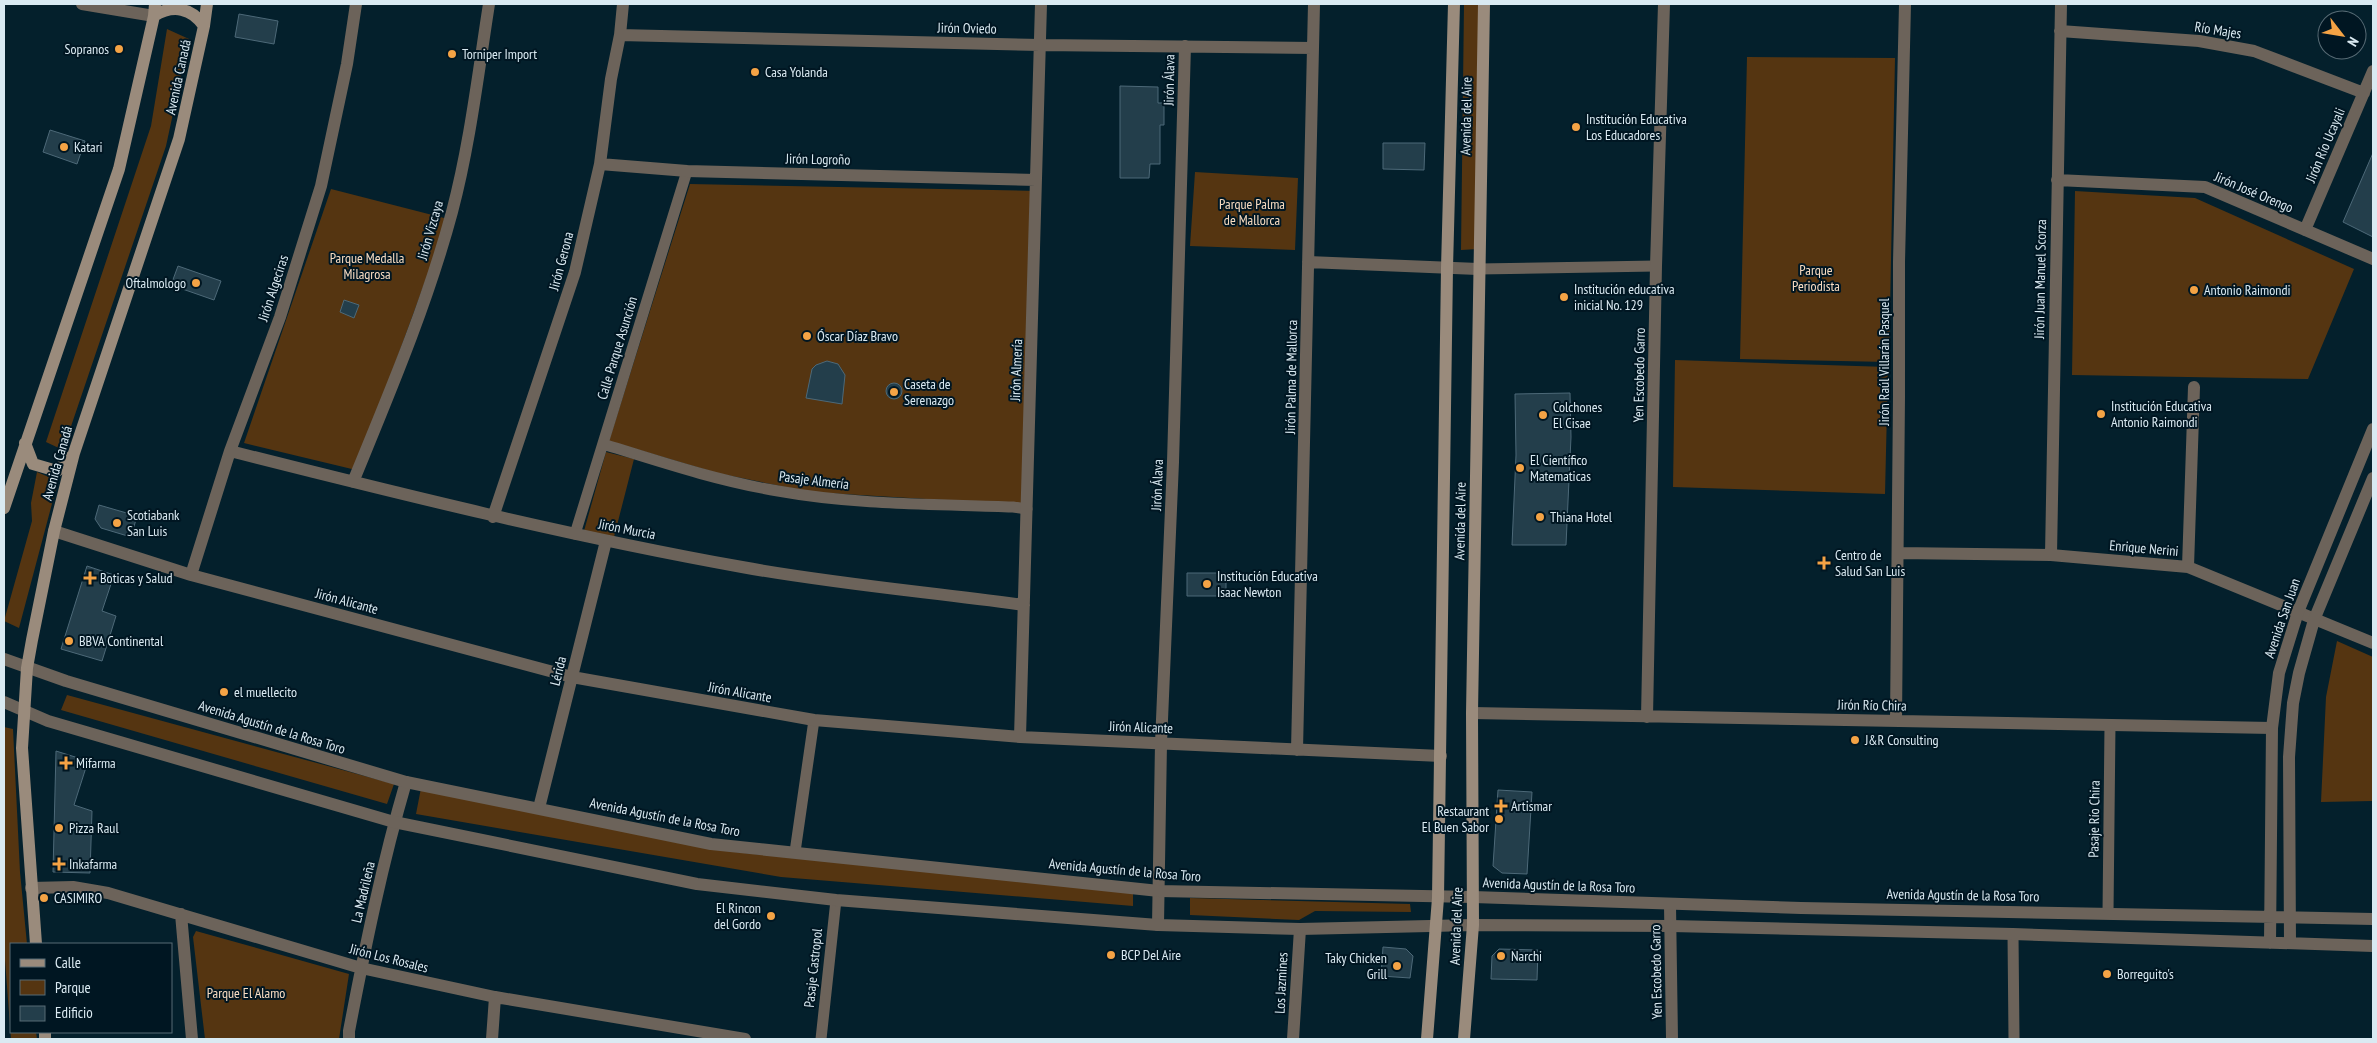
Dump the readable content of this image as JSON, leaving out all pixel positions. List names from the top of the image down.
{
  "streets": {
    "main road": ["Avenida Canadá", "Avenida del Aire"],
    "street": [
      "Jirón Oviedo",
      "Río Majes",
      "Jirón Álava",
      "Jirón Río Ucayali",
      "Jirón Logroño",
      "Jirón José Orengo",
      "Jirón Vizcaya",
      "Jirón Gerona",
      "Jirón Juan Manuel Scorza",
      "Jirón Algeciras",
      "Calle Parque Asunción",
      "Jirón Raúl Villarán Pasquel",
      "Jirón Almería",
      "Yen Escobedo Garro",
      "Jirón Palma de Mallorca",
      "Pasaje Almería",
      "Jirón Murcia",
      "Enrique Nerini",
      "Jirón Alicante",
      "Avenida San Juan",
      "Lérida",
      "Jirón Río Chira",
      "Avenida Agustín de la Rosa Toro",
      "Pasaje Río Chira",
      "La Madrileña",
      "Jirón Los Rosales",
      "Pasaje Castropol",
      "Los Jazmines"
    ]
  },
  "crossings": [
    ["Jirón Oviedo", "Jirón Álava"],
    ["Jirón Oviedo", "Jirón Gerona"],
    ["Jirón Oviedo", "Jirón Almería"],
    ["Jirón Oviedo", "Jirón Palma de Mallorca"],
    ["Río Majes", "Jirón Río Ucayali"],
    ["Río Majes", "Jirón Juan Manuel Scorza"],
    ["Avenida Canadá", "Jirón Alicante"],
    ["Avenida Canadá", "Avenida Agustín de la Rosa Toro"],
    ["Avenida Canadá", "Jirón Los Rosales"],
    ["Jirón Álava", "Jirón Alicante"],
    ["Jirón Álava", "Avenida Agustín de la Rosa Toro"],
    ["Avenida del Aire", "Jirón Alicante"],
    ["Avenida del Aire", "Jirón Río Chira"],
    ["Avenida del Aire", "Avenida Agustín de la Rosa Toro"],
    ["Jirón Río Ucayali", "Jirón José Orengo"],
    ["Jirón Logroño", "Jirón Gerona"],
    ["Jirón Logroño", "Calle Parque Asunción"],
    ["Jirón Logroño", "Jirón Almería"],
    ["Jirón José Orengo", "Jirón Juan Manuel Scorza"],
    ["Jirón Vizcaya", "Jirón Murcia"],
    ["Jirón Gerona", "Jirón Murcia"],
    ["Jirón Juan Manuel Scorza", "Enrique Nerini"],
    ["Jirón Algeciras", "Jirón Murcia"],
    ["Jirón Algeciras", "Jirón Alicante"],
    ["Calle Parque Asunción", "Pasaje Almería"],
    ["Calle Parque Asunción", "Jirón Murcia"],
    ["Jirón Raúl Villarán Pasquel", "Enrique Nerini"],
    ["Jirón Raúl Villarán Pasquel", "Jirón Río Chira"],
    ["Jirón Almería", "Pasaje Almería"],
    ["Jirón Almería", "Jirón Murcia"],
    ["Jirón Almería", "Jirón Alicante"],
    ["Yen Escobedo Garro", "Jirón Río Chira"],
    ["Yen Escobedo Garro", "Avenida Agustín de la Rosa Toro"],
    ["Jirón Palma de Mallorca", "Jirón Alicante"],
    ["Jirón Murcia", "Lérida"],
    ["Enrique Nerini", "Avenida San Juan"],
    ["Jirón Alicante", "Lérida"],
    ["Avenida San Juan", "Jirón Río Chira"],
    ["Avenida San Juan", "Avenida Agustín de la Rosa Toro"],
    ["Lérida", "Avenida Agustín de la Rosa Toro"],
    ["Jirón Río Chira", "Pasaje Río Chira"],
    ["Avenida Agustín de la Rosa Toro", "Pasaje Río Chira"],
    ["Avenida Agustín de la Rosa Toro", "La Madrileña"],
    ["La Madrileña", "Jirón Los Rosales"]
  ],
  "parks": [
    "Parque Palma de Mallorca",
    "Parque Medalla Milagrosa",
    "Parque Periodista",
    "Parque El Alamo"
  ],
  "places": {
    "other": [
      "Sopranos",
      "Torniper Import",
      "Casa Yolanda",
      "Institución Educativa Los Educadores",
      "Katari",
      "Oftalmologo",
      "Antonio Raimondi",
      "Institución educativa inicial No. 129",
      "Óscar Díaz Bravo",
      "Caseta de Serenazgo",
      "Institución Educativa Antonio Raimondi",
      "Colchones El Cisae",
      "El Científico Matematicas",
      "Thiana Hotel",
      "Scotiabank San Luis",
      "Institución Educativa Isaac Newton",
      "BBVA Continental",
      "el muellecito",
      "J&R Consulting",
      "Restaurant El Buen Sabor",
      "Pizza Raul",
      "CASIMIRO",
      "El Rincon del Gordo",
      "BCP Del Aire",
      "Narchi",
      "Taky Chicken Grill",
      "Borreguito's"
    ],
    "health": [
      "Centro de Salud San Luis",
      "Boticas y Salud",
      "Mifarma",
      "Artismar",
      "Inkafarma"
    ]
  },
  "legend": ["Calle", "Parque", "Edificio"],
  "north": "bottom right"
}
